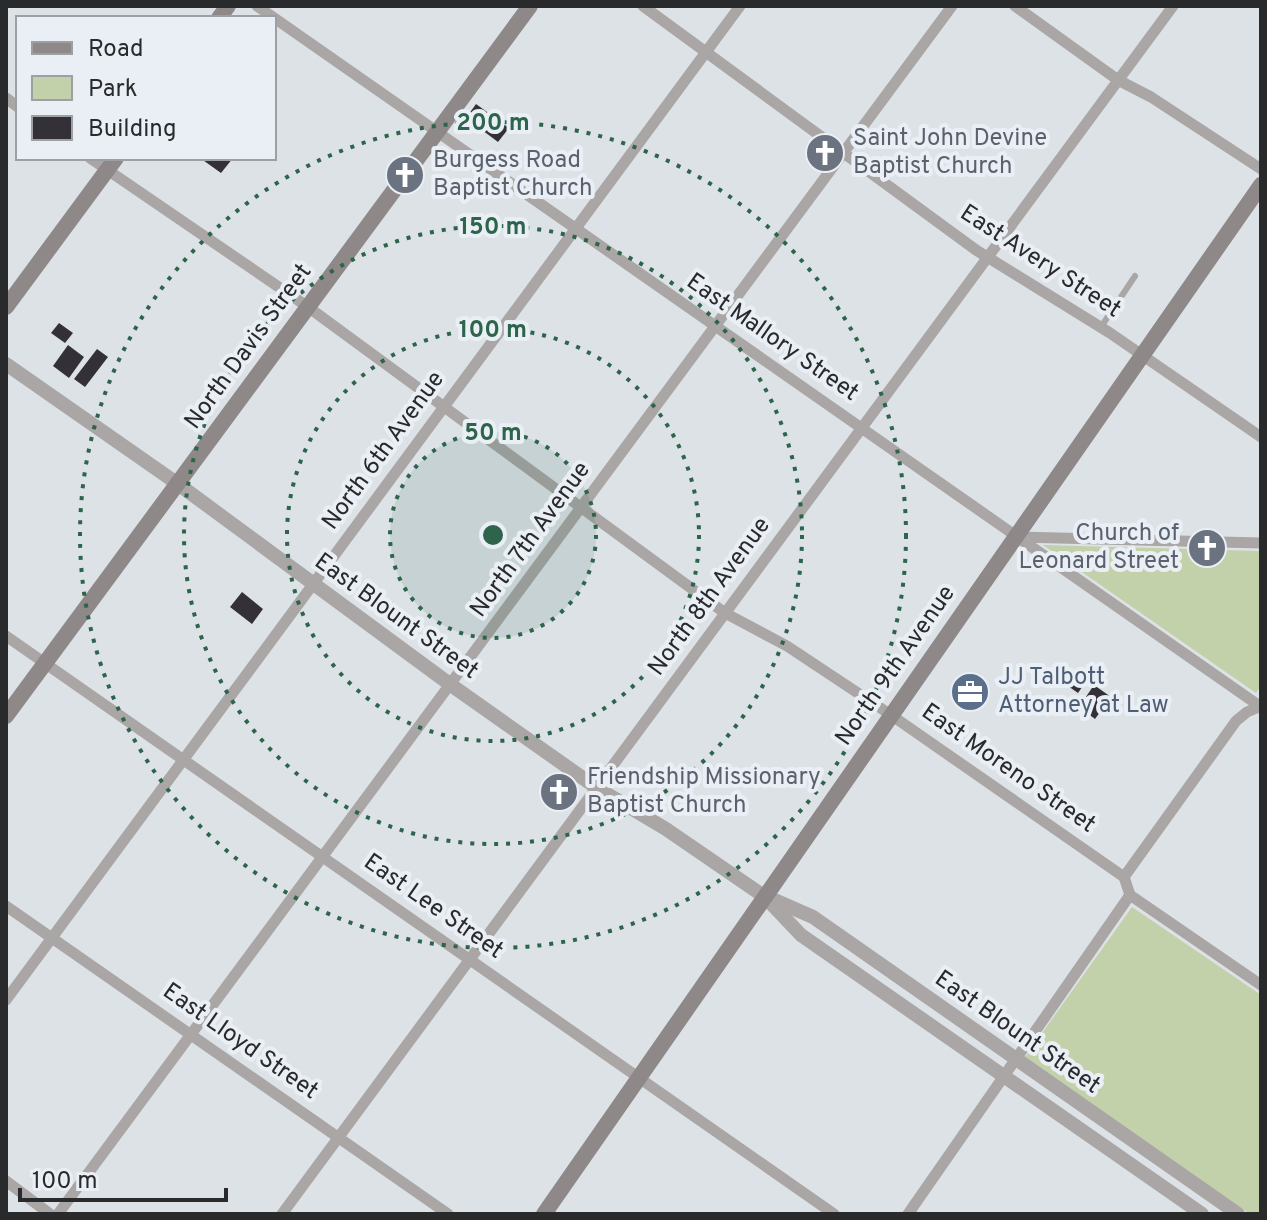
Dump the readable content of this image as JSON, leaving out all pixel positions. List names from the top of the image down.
{
  "streets": {
    "main road": ["North Davis Street", "North 9th Avenue"],
    "street": [
      "East Avery Street",
      "East Mallory Street",
      "North 6th Avenue",
      "North 7th Avenue",
      "North 8th Avenue",
      "East Blount Street",
      "East Moreno Street",
      "East Lee Street",
      "East Lloyd Street"
    ]
  },
  "crossings": [
    ["East Avery Street", "North 6th Avenue"],
    ["East Avery Street", "North 7th Avenue"],
    ["East Avery Street", "North 8th Avenue"],
    ["East Avery Street", "North 9th Avenue"],
    ["East Mallory Street", "North Davis Street"],
    ["East Mallory Street", "North 6th Avenue"],
    ["East Mallory Street", "North 7th Avenue"],
    ["East Mallory Street", "North 8th Avenue"],
    ["East Mallory Street", "North 9th Avenue"],
    ["North Davis Street", "East Blount Street"],
    ["North Davis Street", "East Moreno Street"],
    ["North Davis Street", "East Lee Street"],
    ["North 6th Avenue", "East Blount Street"],
    ["North 6th Avenue", "East Moreno Street"],
    ["North 6th Avenue", "East Lee Street"],
    ["North 6th Avenue", "East Lloyd Street"],
    ["North 7th Avenue", "East Blount Street"],
    ["North 7th Avenue", "East Moreno Street"],
    ["North 7th Avenue", "East Lee Street"],
    ["North 7th Avenue", "East Lloyd Street"],
    ["North 8th Avenue", "East Blount Street"],
    ["North 8th Avenue", "East Moreno Street"],
    ["North 8th Avenue", "East Lee Street"],
    ["North 8th Avenue", "East Lloyd Street"],
    ["East Blount Street", "North 9th Avenue"],
    ["North 9th Avenue", "East Moreno Street"],
    ["North 9th Avenue", "East Lee Street"]
  ],
  "places": {
    "church": [
      "Saint John Devine Baptist Church",
      "Burgess Road Baptist Church",
      "Church of Leonard Street",
      "Friendship Missionary Baptist Church"
    ],
    "office": ["JJ Talbott Attorney at Law"]
  },
  "legend": ["Road", "Park", "Building"],
  "scale_bar": "100 m",
  "rings": [
    "200 m",
    "150 m",
    "100 m",
    "50 m"
  ]
}
